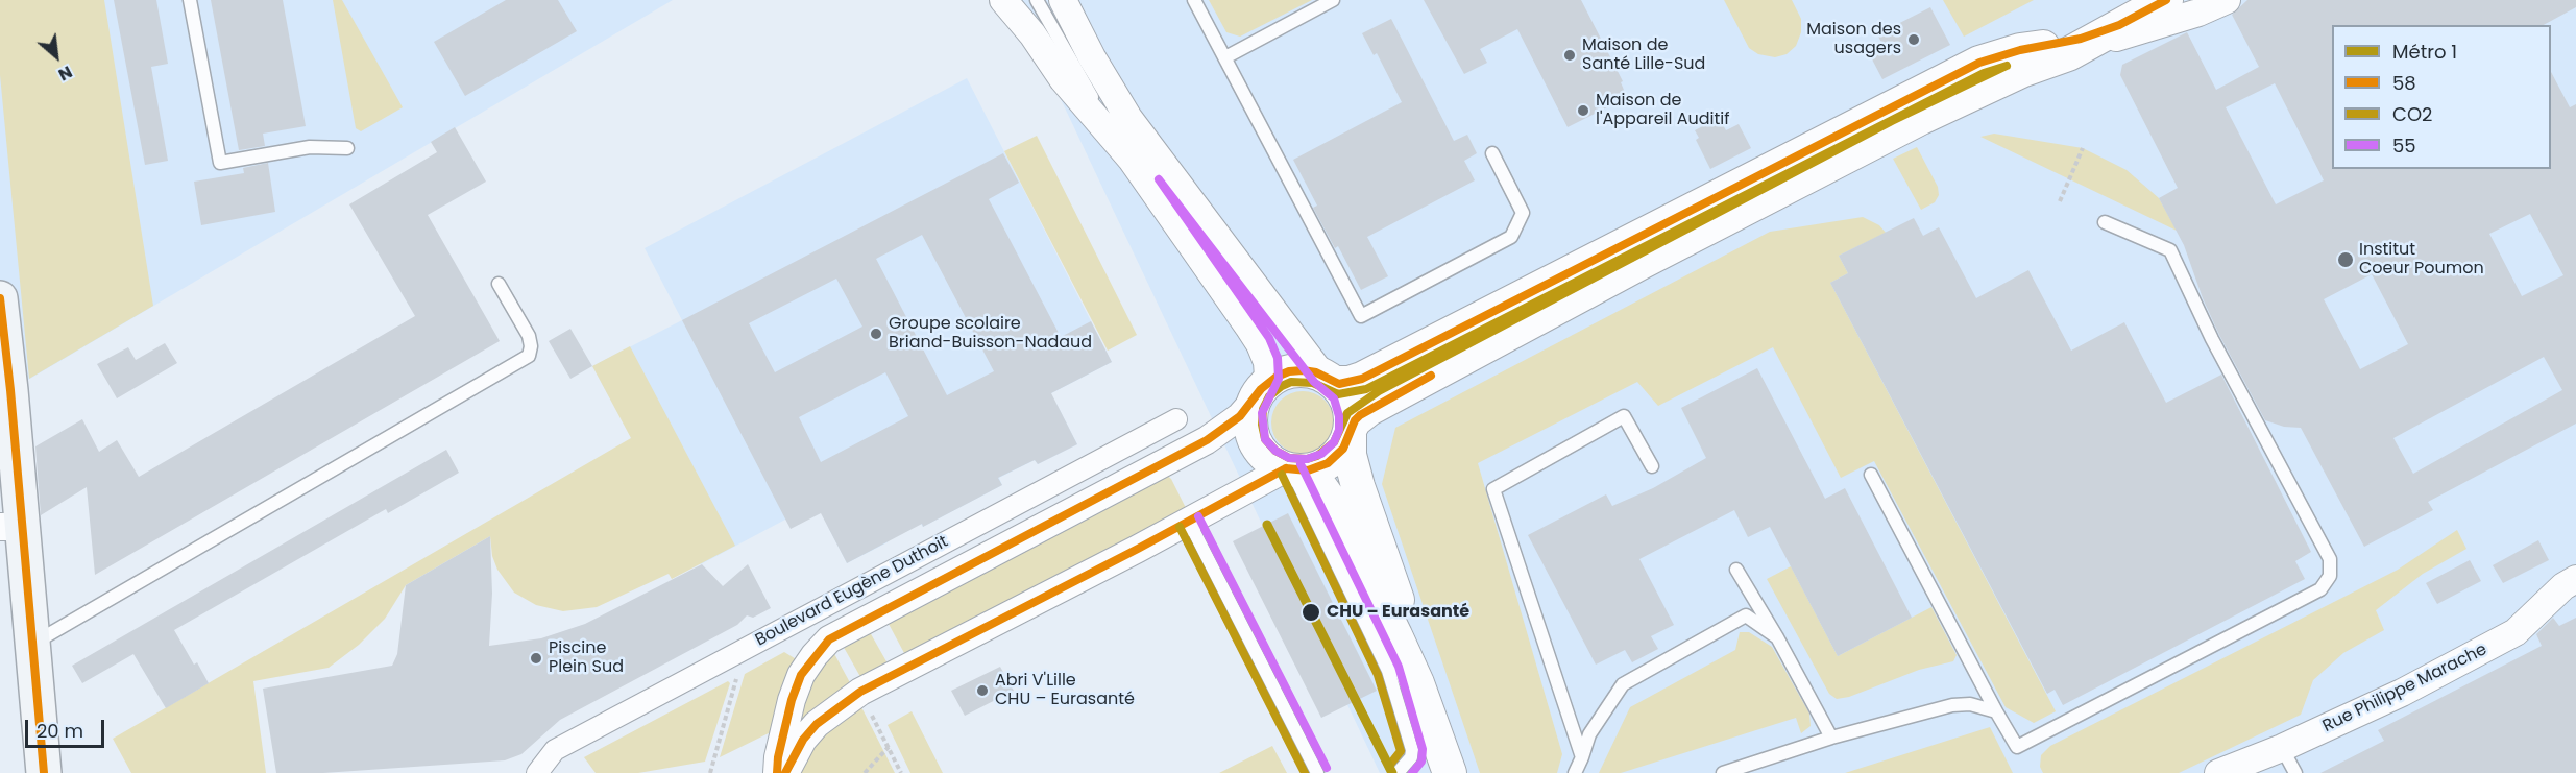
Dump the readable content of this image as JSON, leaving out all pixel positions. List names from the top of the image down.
{
  "streets": {
    "street": ["Boulevard Eugène Duthoit", "Rue Philippe Marache"]
  },
  "places": [
    "Maison des usagers",
    "Maison de Santé Lille-Sud",
    "Maison de l'Appareil Auditif",
    "Institut Coeur Poumon",
    "Groupe scolaire Briand-Buisson-Nadaud",
    "CHU – Eurasanté",
    "Piscine Plein Sud",
    "Abri V'Lille CHU – Eurasanté"
  ],
  "lines": [
    "transit line 58",
    "transit line CO2",
    "transit line 55",
    "metro line 1"
  ],
  "legend": [
    "Métro 1",
    "58",
    "CO2",
    "55"
  ],
  "scale_bar": "20 m",
  "north": "bottom right"
}
